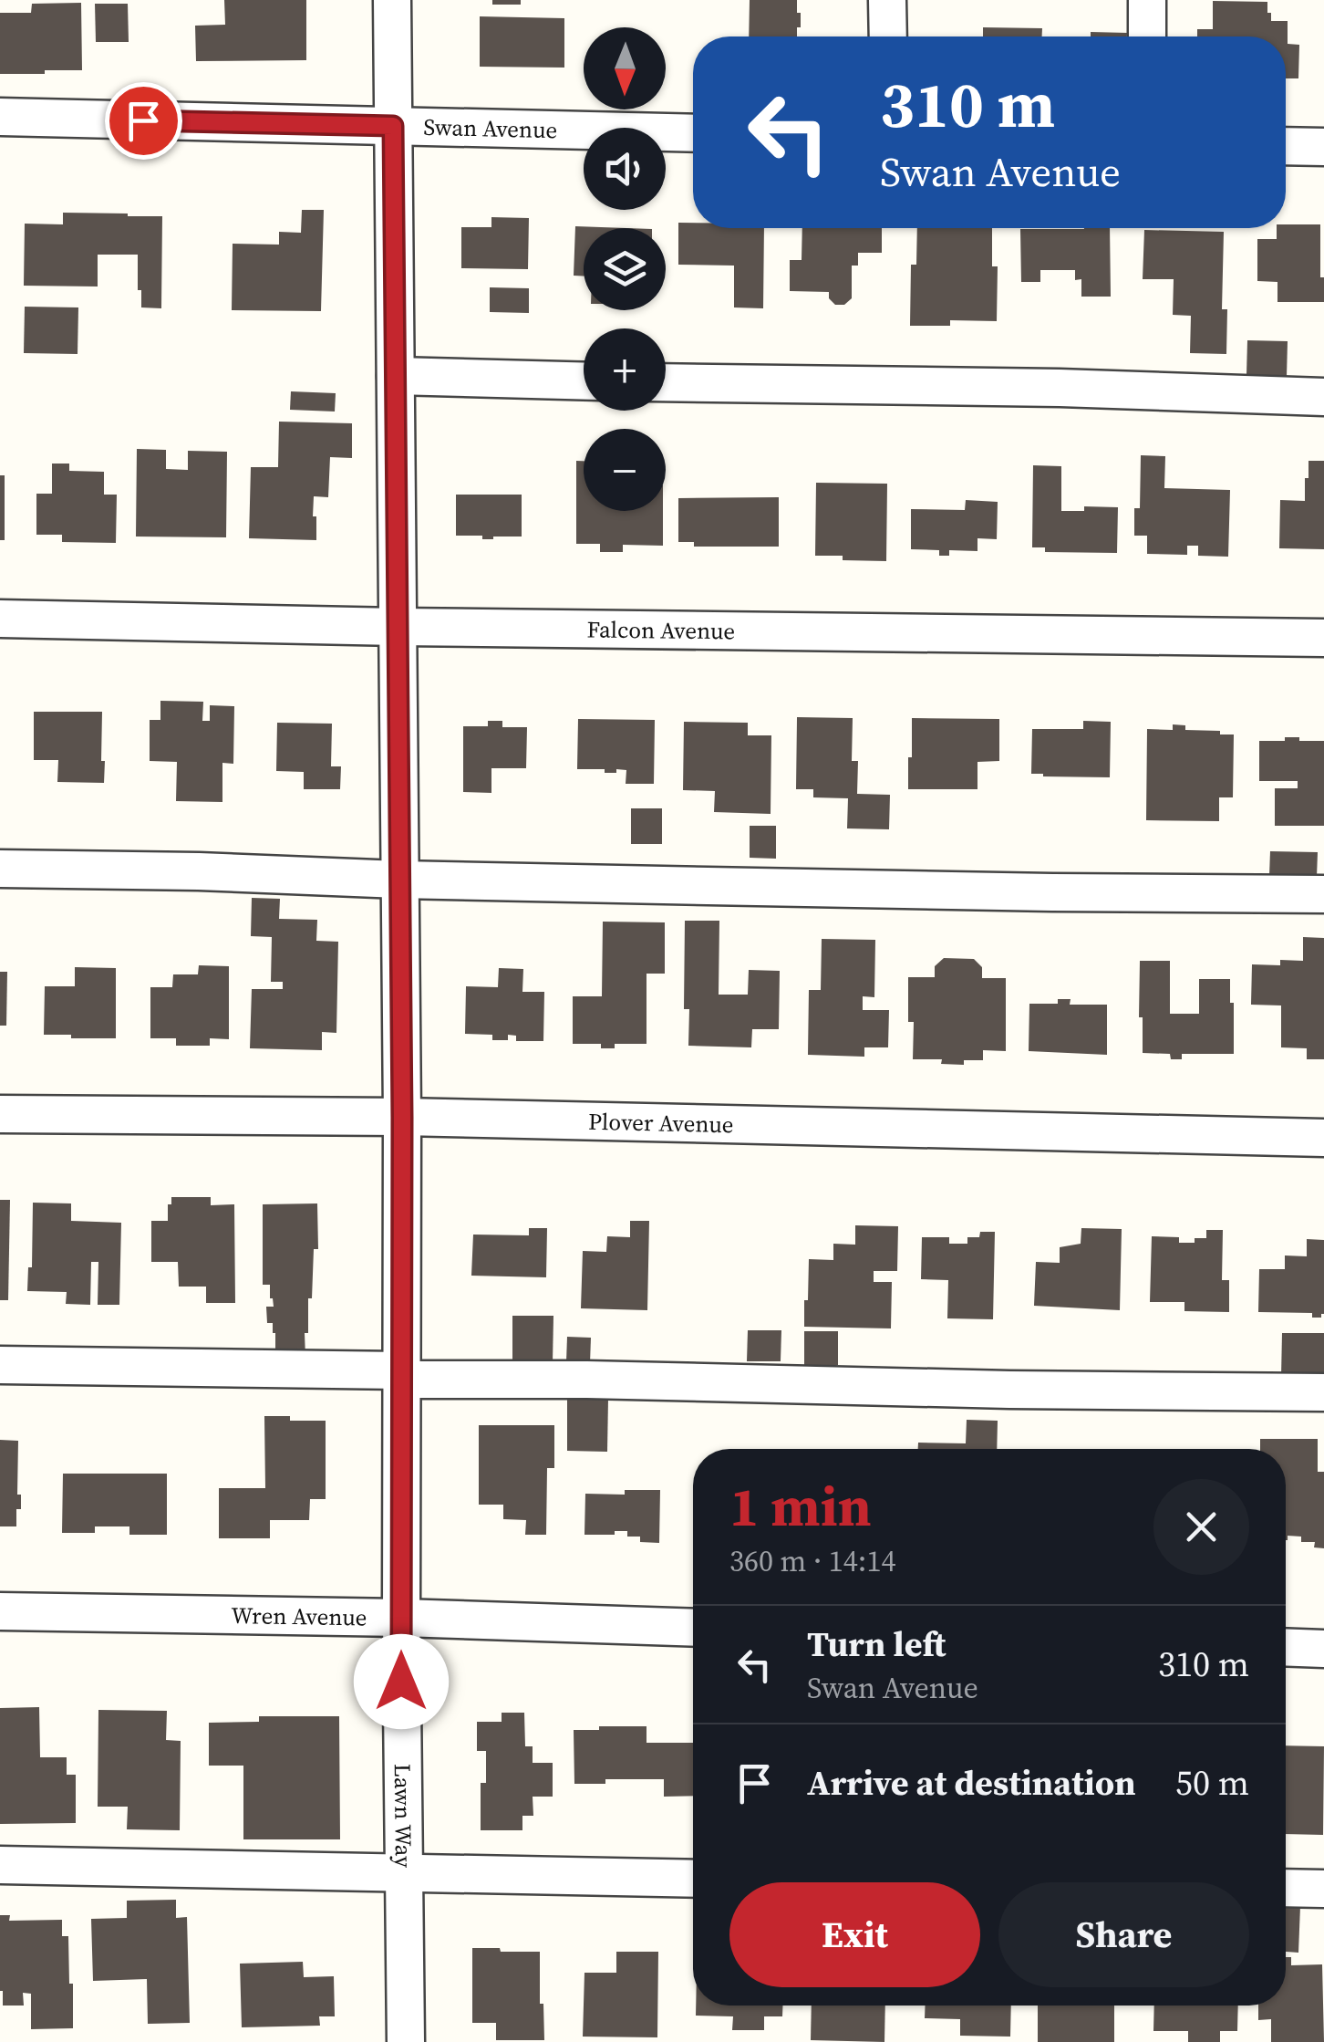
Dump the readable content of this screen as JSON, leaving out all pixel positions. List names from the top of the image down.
{
  "streets": {
    "street": [
      "Swan Avenue",
      "Falcon Avenue",
      "Plover Avenue",
      "Wren Avenue",
      "Lawn Way"
    ]
  },
  "crossings": [
    ["Swan Avenue", "Lawn Way"],
    ["Falcon Avenue", "Lawn Way"],
    ["Plover Avenue", "Lawn Way"],
    ["Wren Avenue", "Lawn Way"]
  ],
  "north": "bottom",
  "page": {
    "map_buttons": ["+", "−"],
    "turn": ["310 m", "Swan Avenue"],
    "heading": ["1 min", "360 m · 14:14"],
    "list": [
      {
        "name": "Turn left",
        "note": "Swan Avenue",
        "value": "310 m"
      },
      {
        "name": "Arrive at destination",
        "value": "50 m"
      }
    ],
    "buttons": ["Exit", "Share"]
  }
}
